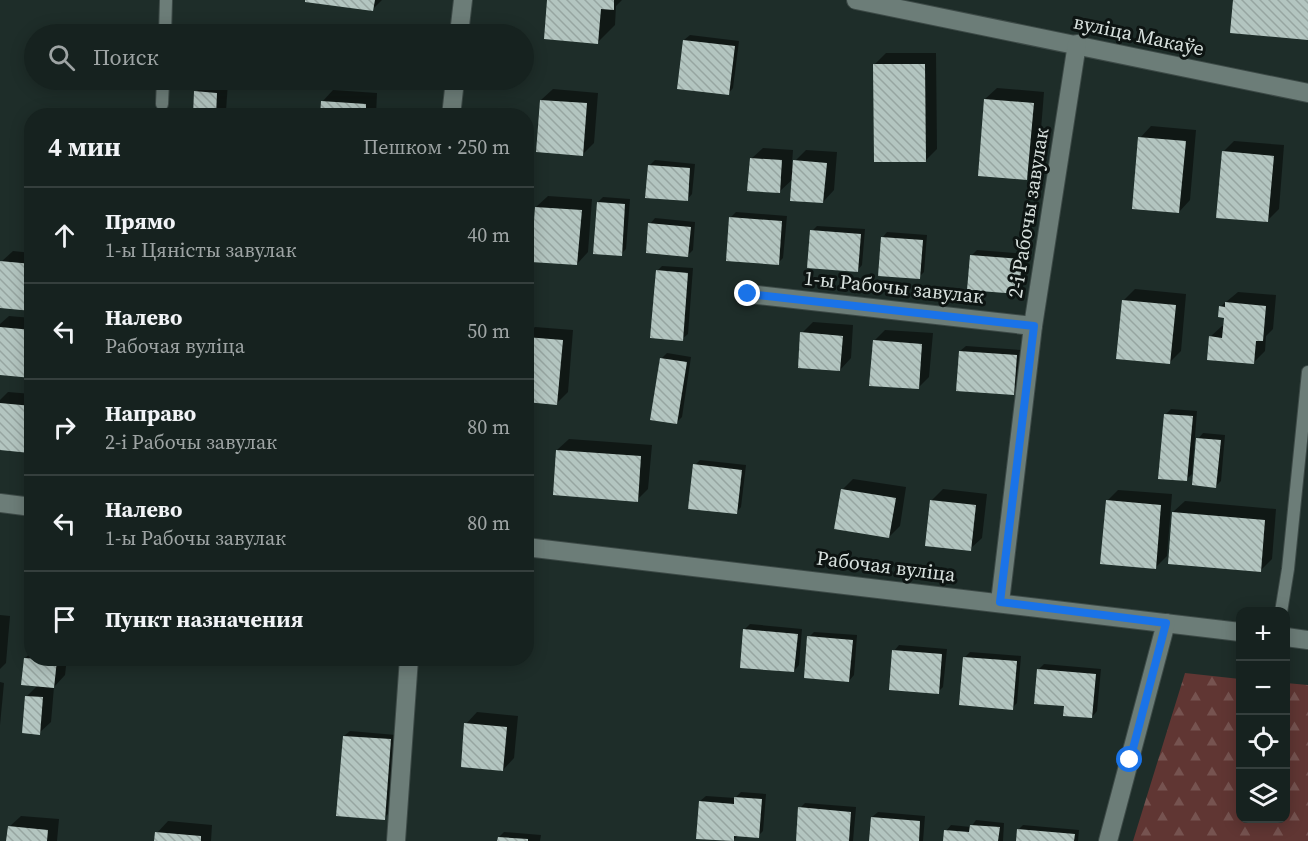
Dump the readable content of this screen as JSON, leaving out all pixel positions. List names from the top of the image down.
{
  "streets": {
    "street": [
      "вуліца Макаўе",
      "2-і Рабочы завулак",
      "1-ы Рабочы завулак",
      "Рабочая вуліца"
    ]
  },
  "crossings": [
    ["вуліца Макаўе", "2-і Рабочы завулак"],
    ["2-і Рабочы завулак", "1-ы Рабочы завулак"],
    ["2-і Рабочы завулак", "Рабочая вуліца"]
  ],
  "page": {
    "search": "Поиск",
    "heading": ["4 мин", "Пешком · 250 m"],
    "list": [
      ["Прямо", "1-ы Цяністы завулак", "40 m"],
      ["Налево", "Рабочая вуліца", "50 m"],
      ["Направо", "2-і Рабочы завулак", "80 m"],
      ["Налево", "1-ы Рабочы завулак", "80 m"],
      "Пункт назначения"
    ],
    "map_buttons": ["+", "−"]
  }
}
